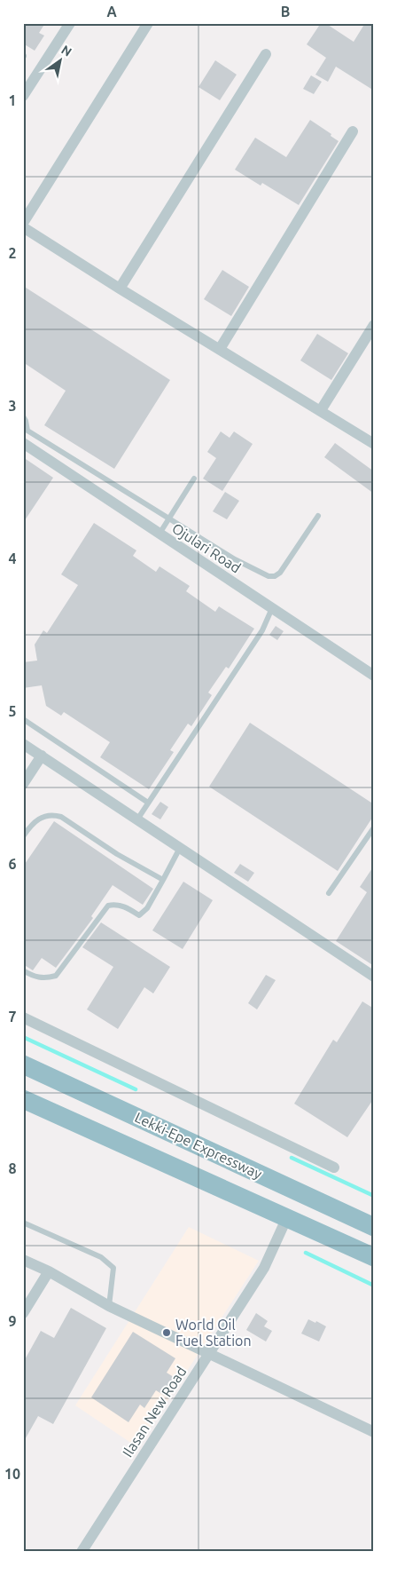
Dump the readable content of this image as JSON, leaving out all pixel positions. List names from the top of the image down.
{
  "streets": {
    "highway": ["Lekki-Epe Expressway"],
    "street": ["Ojulari Road", "Ilasan New Road"]
  },
  "crossings": [
    ["Lekki-Epe Expressway", "Ilasan New Road"]
  ],
  "places": ["World Oil Fuel Station"],
  "north": "top right",
  "grid": {
    "columns": ["A", "B"],
    "rows": [
      "1",
      "2",
      "3",
      "4",
      "5",
      "6",
      "7",
      "8",
      "9",
      "10"
    ]
  }
}
